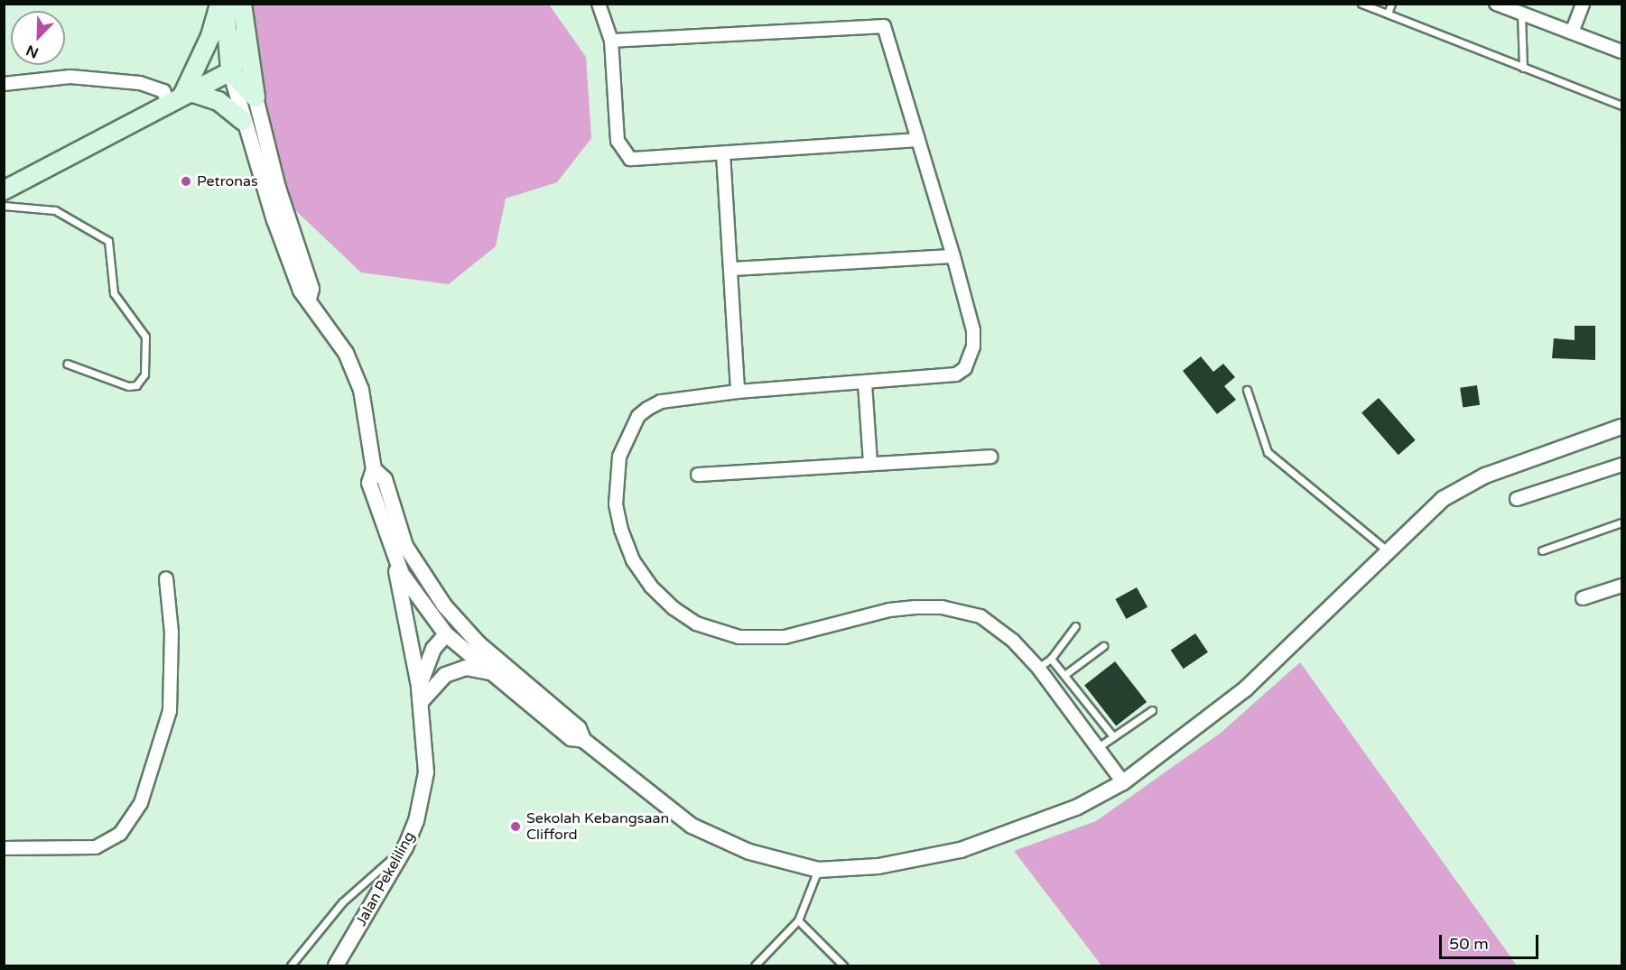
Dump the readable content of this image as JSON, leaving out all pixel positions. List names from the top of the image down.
{
  "streets": {
    "street": ["Jalan Pekeliling"]
  },
  "places": ["Petronas", "Sekolah Kebangsaan Clifford"],
  "scale_bar": "50 m",
  "north": "bottom left"
}
